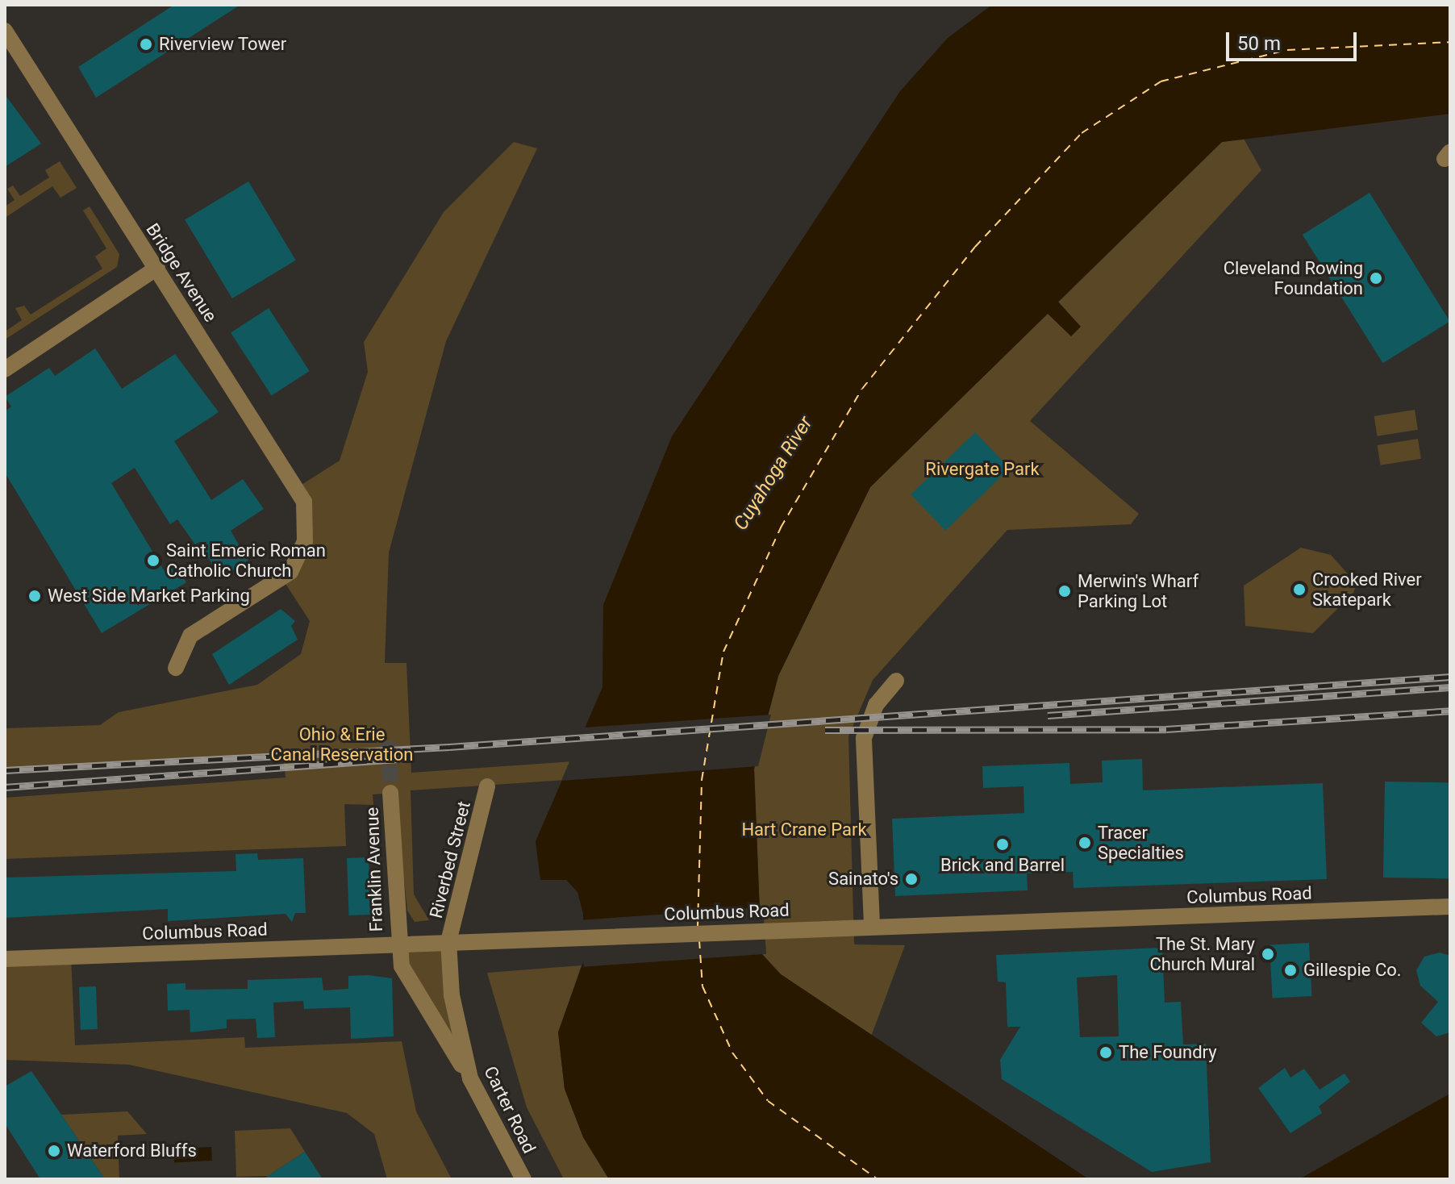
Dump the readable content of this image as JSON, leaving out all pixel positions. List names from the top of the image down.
{
  "streets": {
    "street": [
      "Bridge Avenue",
      "Riverbed Street",
      "Franklin Avenue",
      "Columbus Road",
      "Carter Road"
    ]
  },
  "crossings": [
    ["Riverbed Street", "Columbus Road"],
    ["Riverbed Street", "Carter Road"],
    ["Franklin Avenue", "Columbus Road"],
    ["Franklin Avenue", "Carter Road"],
    ["Columbus Road", "Carter Road"]
  ],
  "water": ["Cuyahoga River"],
  "parks": ["Rivergate Park", "Ohio & Erie Canal Reservation", "Hart Crane Park"],
  "places": [
    "Riverview Tower",
    "Cleveland Rowing Foundation",
    "Saint Emeric Roman Catholic Church",
    "Crooked River Skatepark",
    "Merwin's Wharf Parking Lot",
    "West Side Market Parking",
    "Tracer Specialties",
    "Brick and Barrel",
    "Sainato's",
    "The St. Mary Church Mural",
    "Gillespie Co.",
    "The Foundry",
    "Waterford Bluffs"
  ],
  "scale_bar": "50 m"
}
